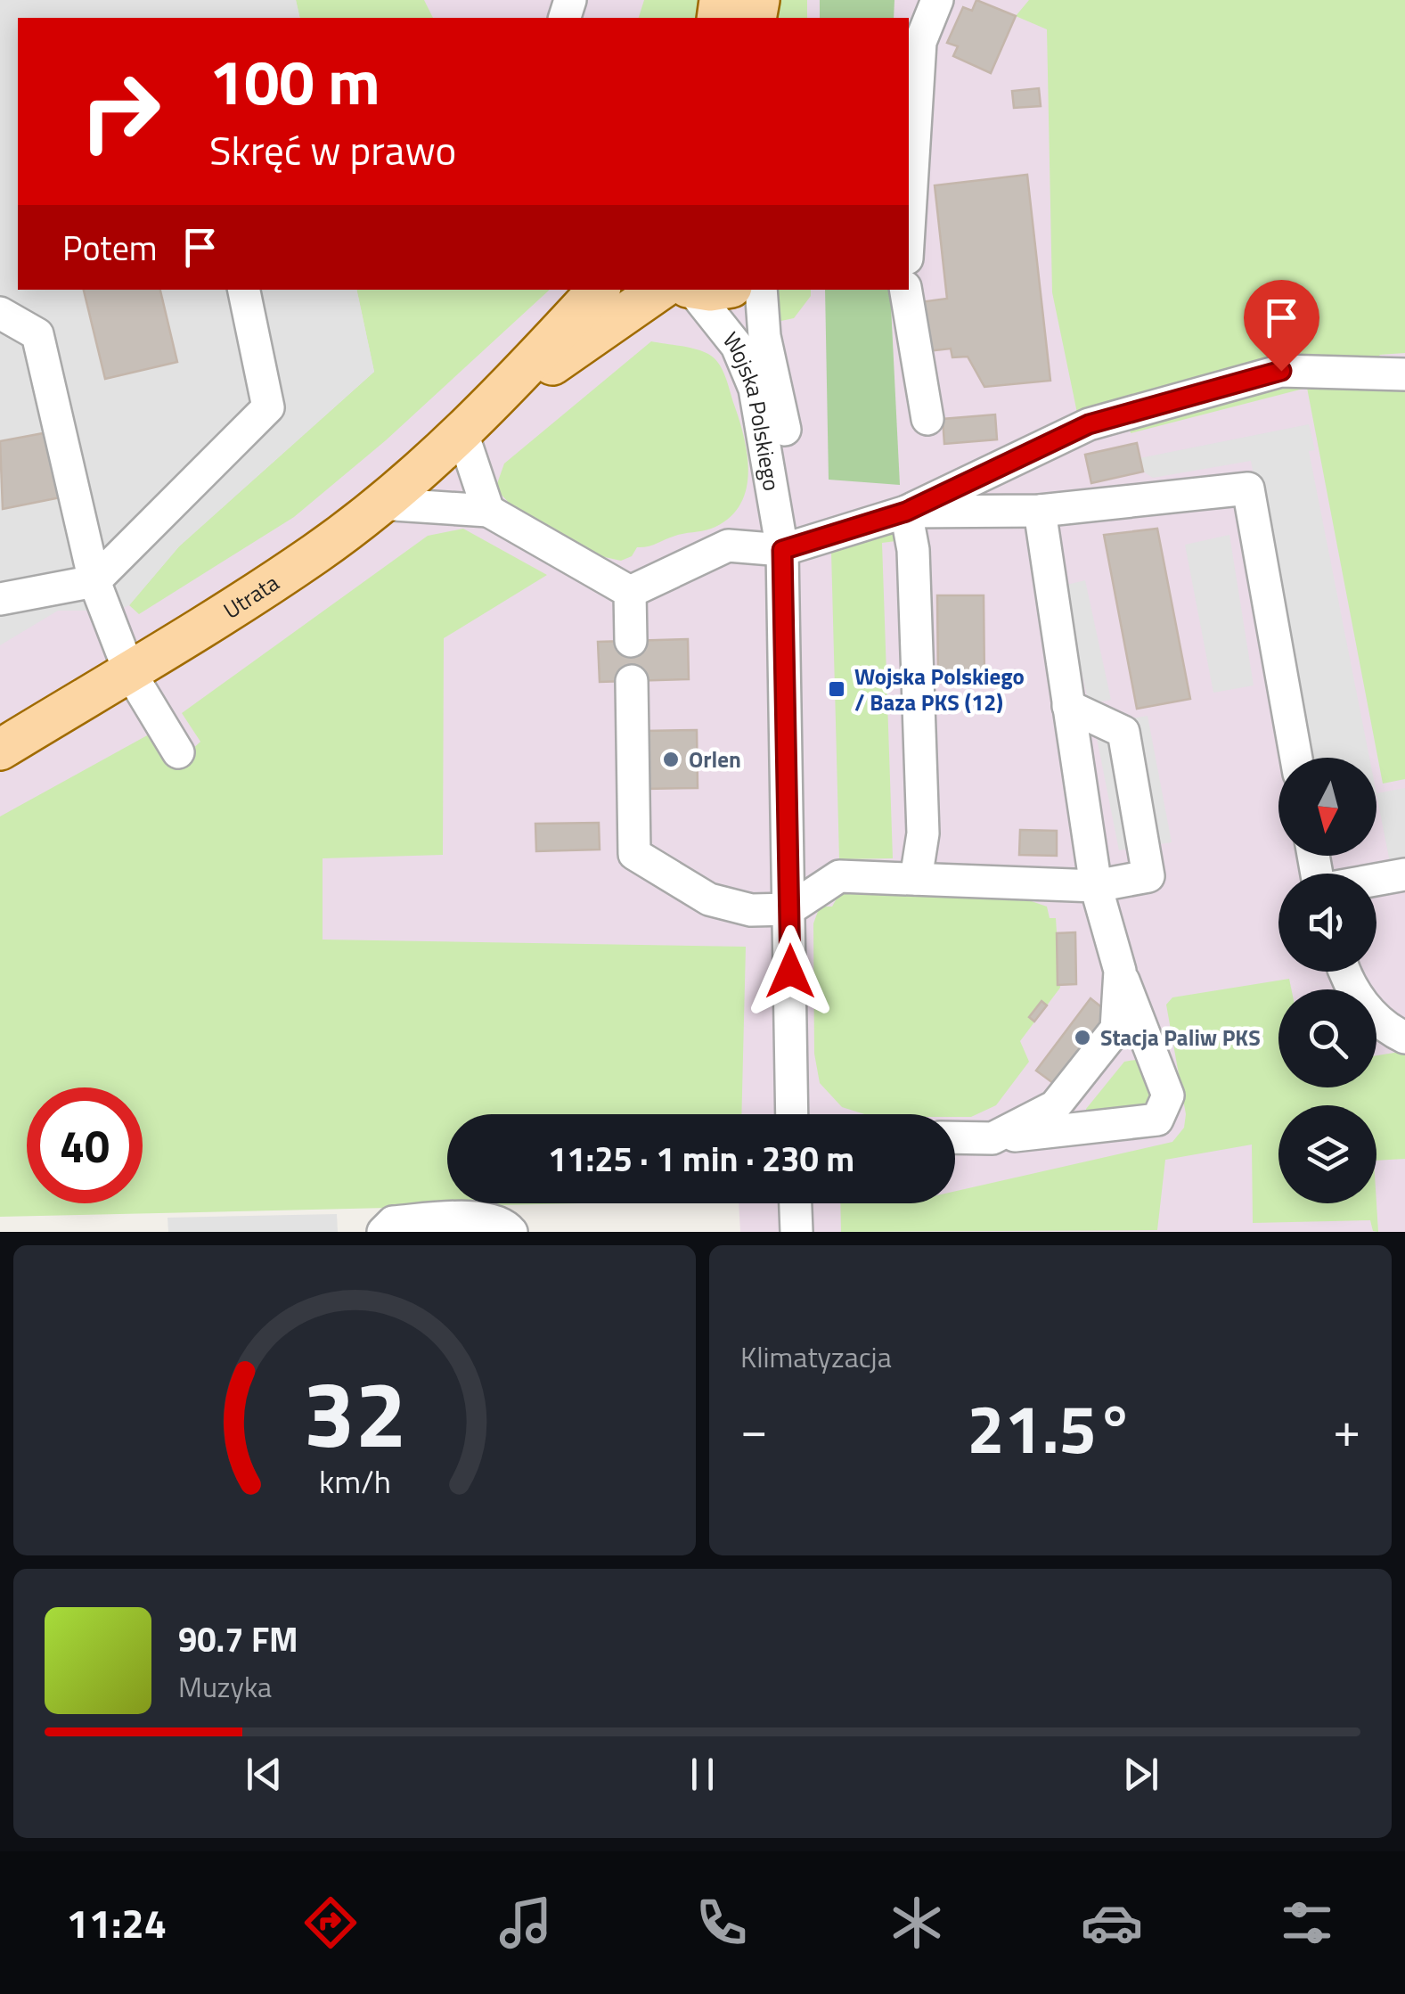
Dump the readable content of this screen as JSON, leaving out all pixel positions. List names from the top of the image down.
{
  "streets": {
    "main road": ["Utrata"],
    "street": ["Wojska Polskiego"]
  },
  "places": {
    "transit": ["Wojska Polskiego / Baza PKS (12)"],
    "other": ["Orlen", "Stacja Paliw PKS"]
  },
  "north": "bottom",
  "page": {
    "turn": ["100 m", "Skręć w prawo"],
    "then": "Potem",
    "limit": "40",
    "trip": "11:25 · 1 min · 230 m",
    "tile": "Klimatyzacja",
    "heat": ["−", "21.5°", "+"],
    "song": ["90.7 FM", "Muzyka"],
    "tabs": "11:24",
    "gauge": ["32", "km/h"]
  }
}
